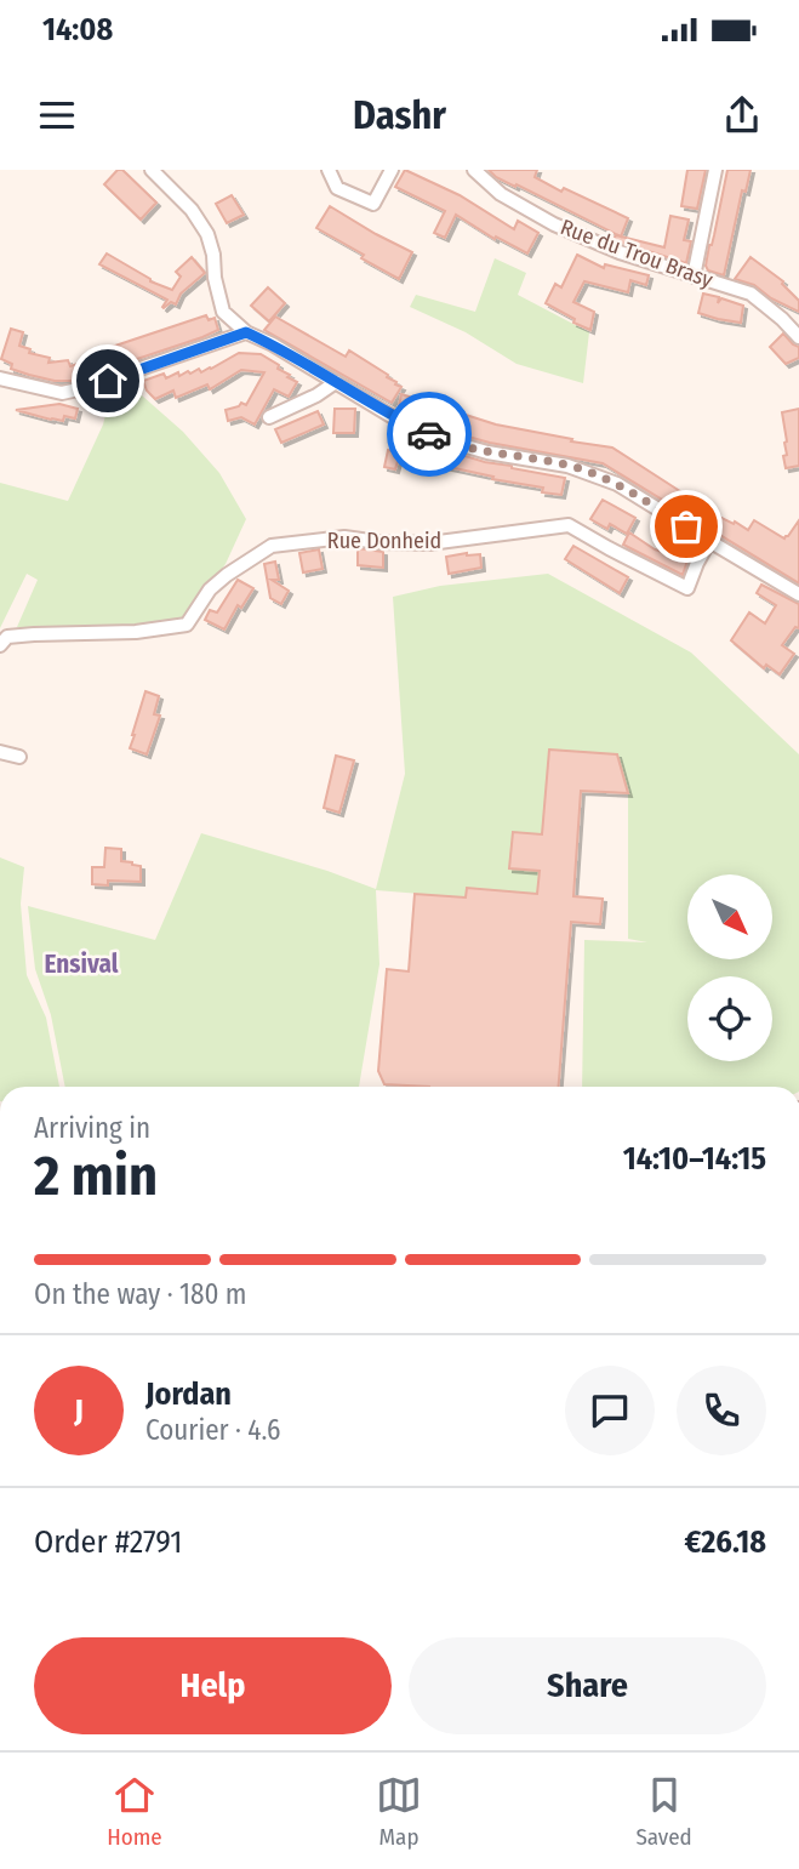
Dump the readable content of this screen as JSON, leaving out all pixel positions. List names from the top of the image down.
{
  "streets": {
    "street": ["Rue du Trou Brasy", "Rue Donheid"]
  },
  "districts": ["Ensival"],
  "north": "bottom right",
  "page": {
    "status": "14:08",
    "header": "Dashr",
    "heading": ["2 min", "Arriving in", "14:10–14:15"],
    "panel": [
      "Jordan",
      "Courier · 4.6",
      "Order #2791",
      "€26.18"
    ],
    "bar": "On the way · 180 m",
    "round": "J",
    "buttons": ["Help", "Share"],
    "tabs": ["Home", "Map", "Saved"]
  }
}
